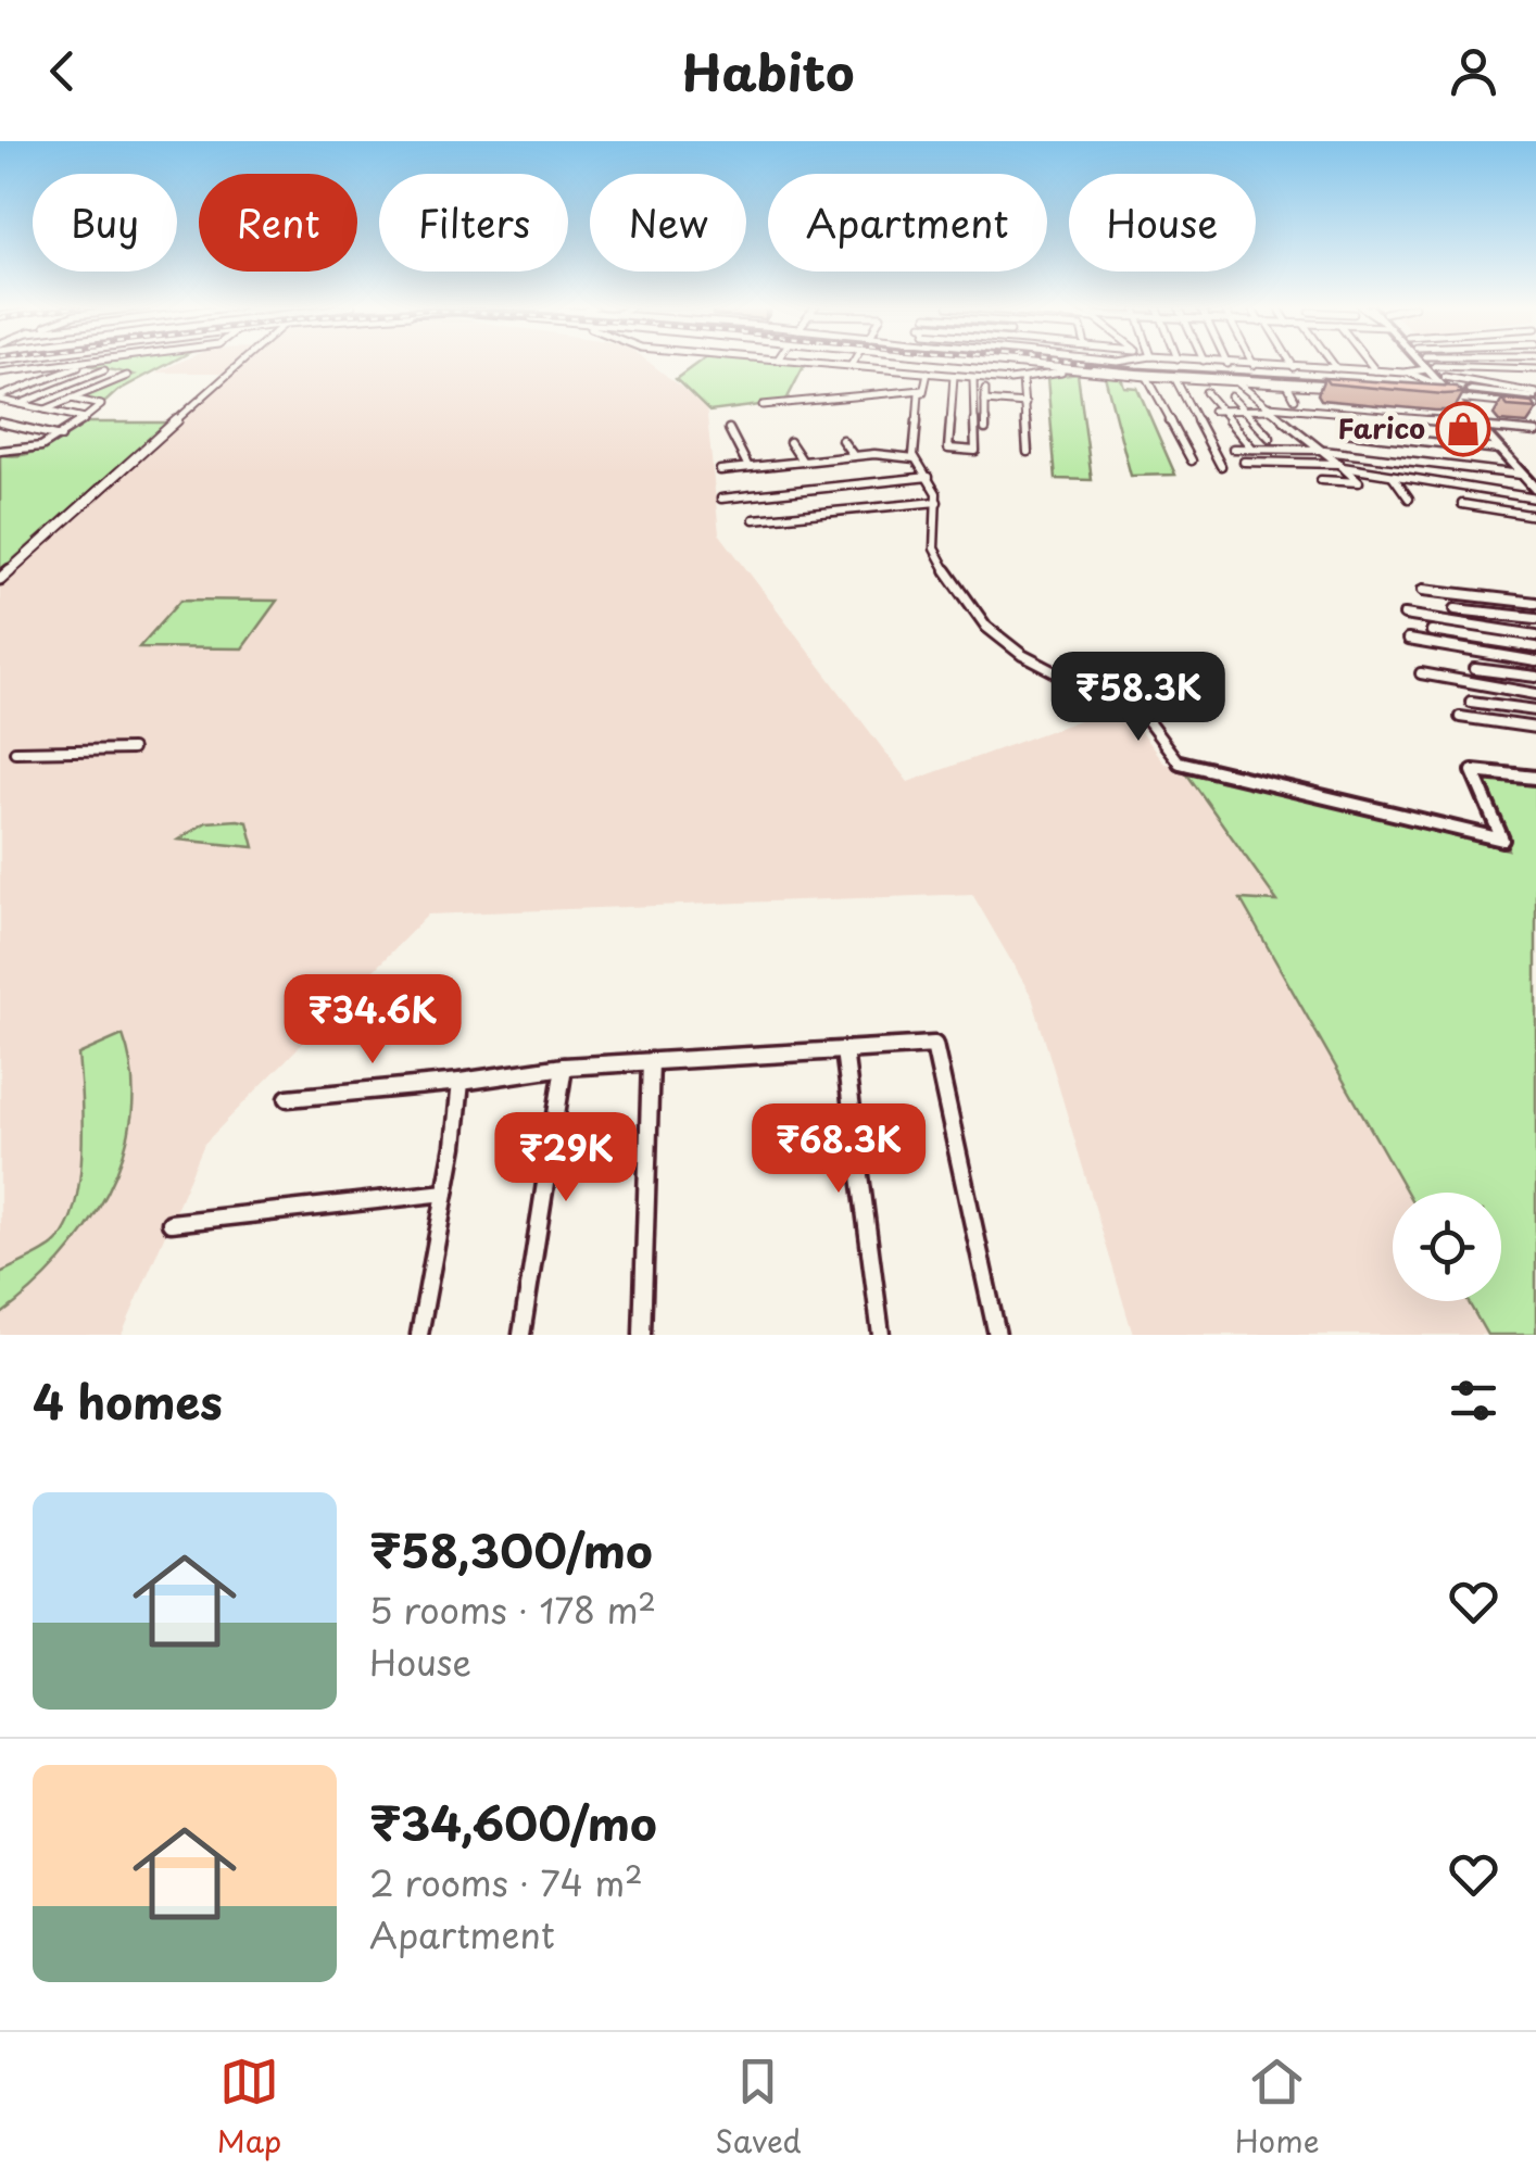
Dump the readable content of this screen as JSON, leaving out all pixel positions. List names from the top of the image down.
{
  "places": {
    "shop": ["Farico"]
  },
  "page": {
    "header": "Habito",
    "chip": [
      "Buy",
      "Rent",
      "Filters",
      "New",
      "Apartment",
      "House"
    ],
    "price": [
      "₹58.3K",
      "₹34.6K",
      "₹68.3K",
      "₹29K"
    ],
    "heading": "4 homes",
    "list": [
      {
        "name": "₹58,300/mo",
        "note": "5 rooms · 178 m² · House"
      },
      {
        "name": "₹34,600/mo",
        "note": "2 rooms · 74 m² · Apartment"
      }
    ],
    "tabs": ["Map", "Saved", "Home"]
  }
}
